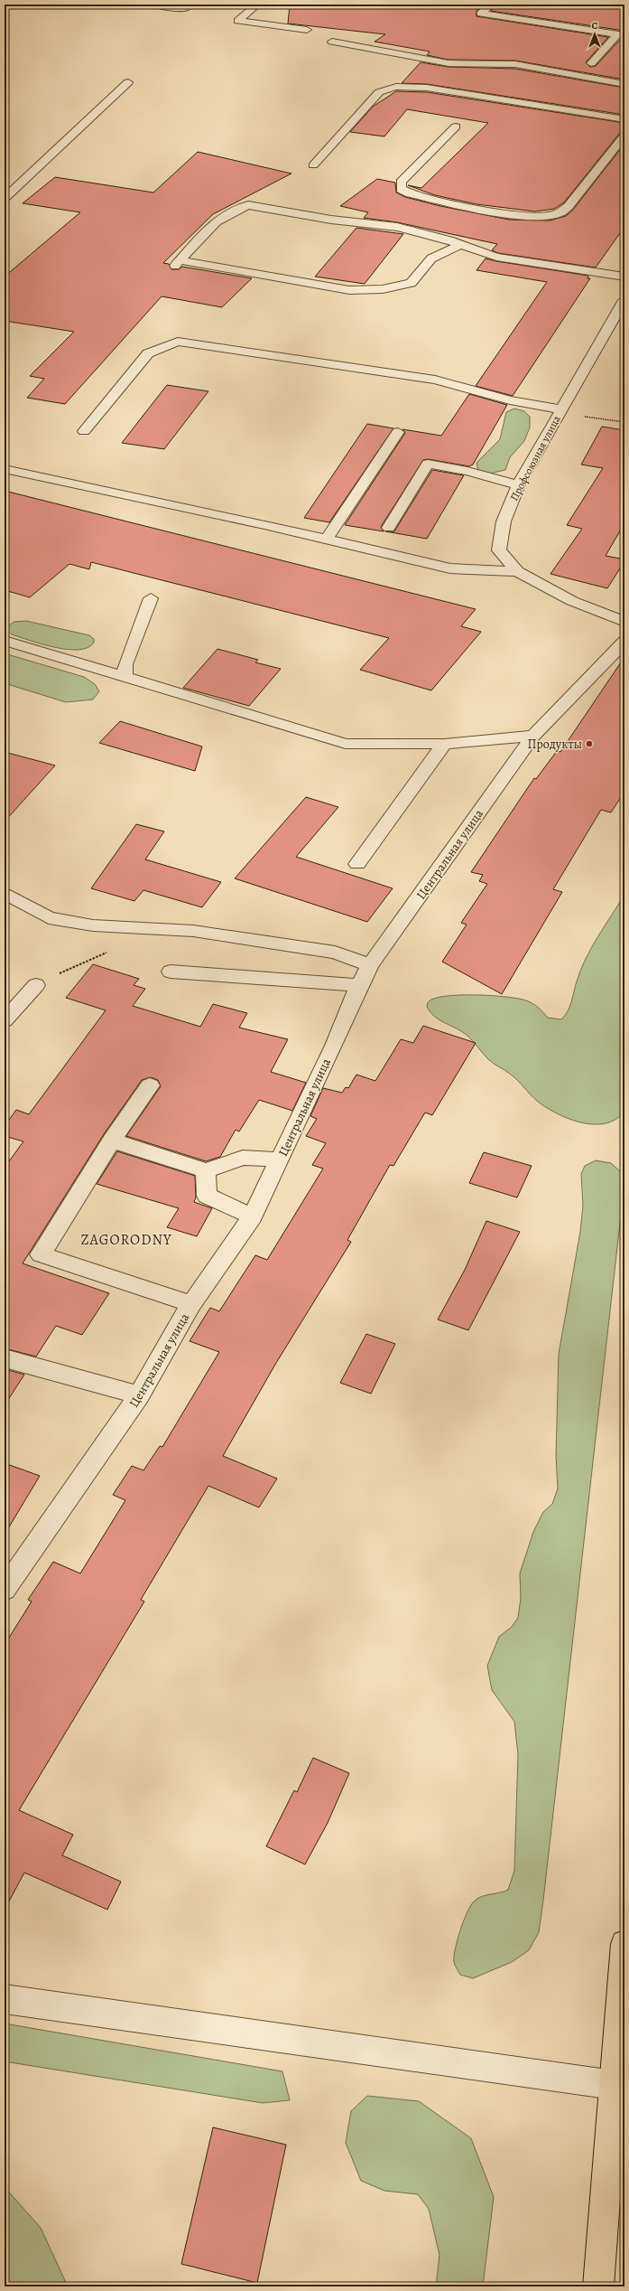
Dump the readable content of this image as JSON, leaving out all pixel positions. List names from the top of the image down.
{
  "streets": {
    "street": ["Профсоюзная улица", "Центральная улица"]
  },
  "districts": ["ZAGORODNY"],
  "places": ["Продукты"],
  "north": "top"
}
